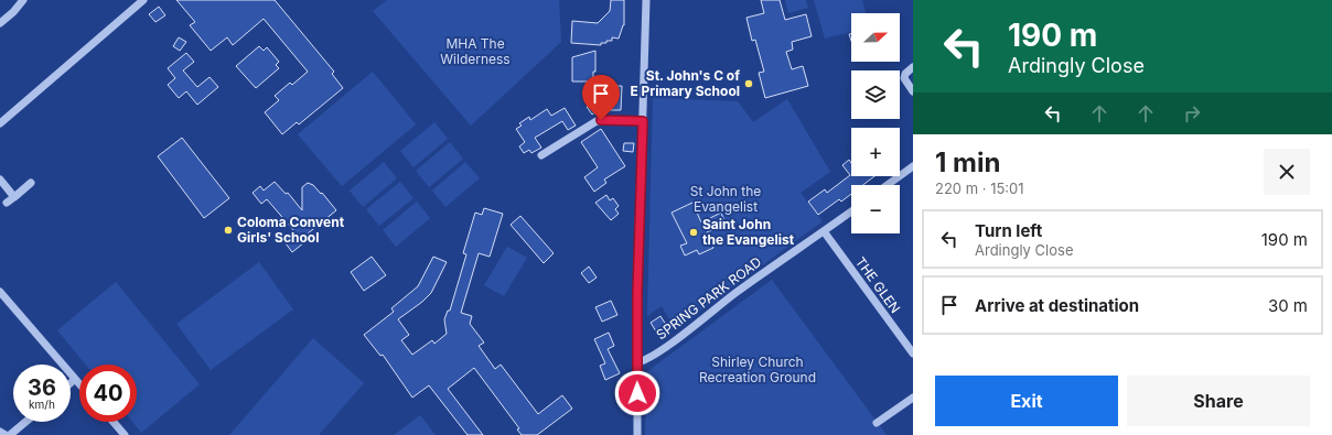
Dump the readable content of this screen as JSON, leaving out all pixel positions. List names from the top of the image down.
{
  "streets": {
    "street": ["THE GLEN", "SPRING PARK ROAD"]
  },
  "crossings": [
    ["THE GLEN", "SPRING PARK ROAD"]
  ],
  "parks": ["MHA The Wilderness", "St John the Evangelist", "Shirley Church Recreation Ground"],
  "places": ["St. John's C of E Primary School", "Coloma Convent Girls' School", "Saint John the Evangelist"],
  "north": "right",
  "page": {
    "turn": ["190 m", "Ardingly Close"],
    "map_buttons": ["+", "−"],
    "heading": ["1 min", "220 m · 15:01"],
    "list": [
      {
        "name": "Turn left",
        "note": "Ardingly Close",
        "value": "190 m"
      },
      {
        "name": "Arrive at destination",
        "value": "30 m"
      }
    ],
    "speed": "36 km/h",
    "limit": "40",
    "buttons": ["Exit", "Share"]
  }
}
